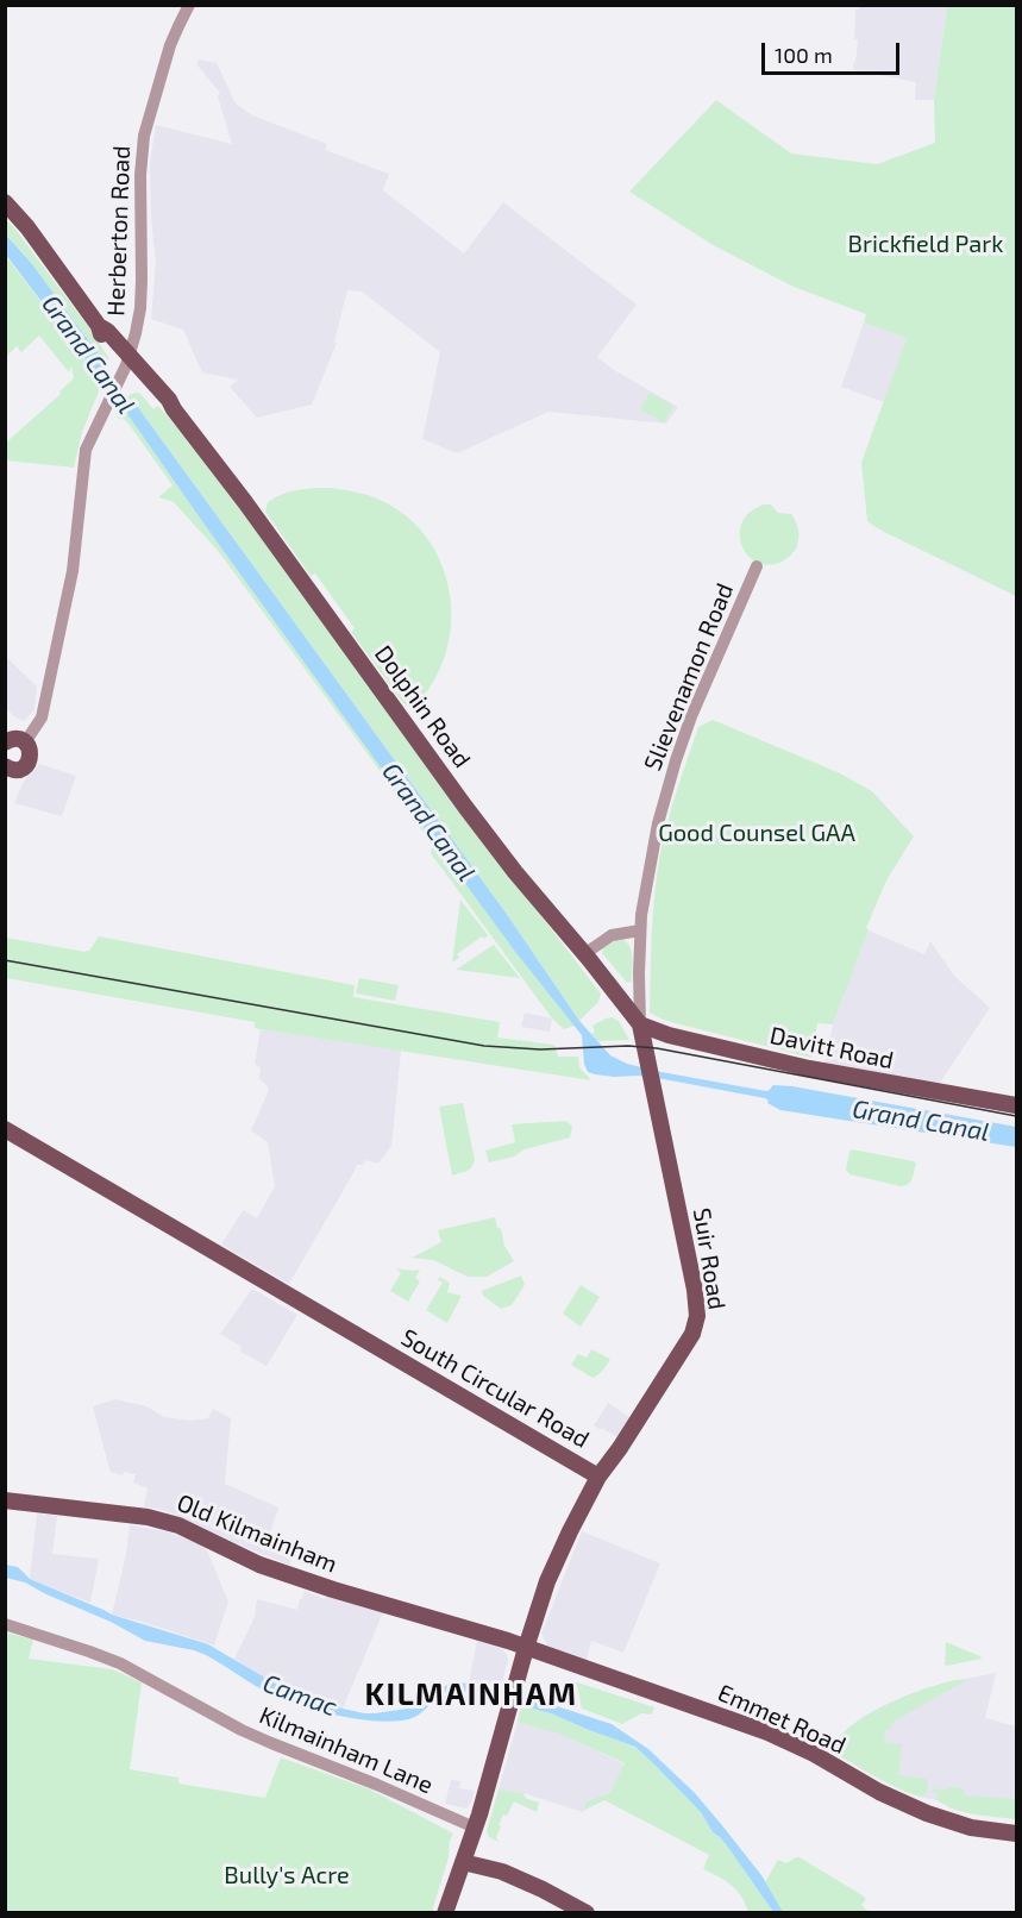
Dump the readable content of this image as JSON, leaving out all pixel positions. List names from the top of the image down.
{
  "streets": {
    "main road": [
      "Dolphin Road",
      "Davitt Road",
      "Suir Road",
      "South Circular Road",
      "Old Kilmainham",
      "Emmet Road"
    ],
    "street": ["Herberton Road", "Slievenamon Road", "Kilmainham Lane"]
  },
  "crossings": [
    ["Herberton Road", "Dolphin Road"],
    ["Slievenamon Road", "Dolphin Road"],
    ["Slievenamon Road", "Davitt Road"],
    ["Slievenamon Road", "Suir Road"],
    ["Dolphin Road", "Davitt Road"],
    ["Dolphin Road", "Suir Road"],
    ["Davitt Road", "Suir Road"],
    ["Suir Road", "South Circular Road"],
    ["South Circular Road", "Old Kilmainham"],
    ["South Circular Road", "Emmet Road"],
    ["South Circular Road", "Kilmainham Lane"],
    ["Old Kilmainham", "Emmet Road"]
  ],
  "districts": ["KILMAINHAM"],
  "water": ["Grand Canal", "Camac"],
  "parks": ["Brickfield Park", "Good Counsel GAA", "Bully's Acre"],
  "scale_bar": "100 m"
}
